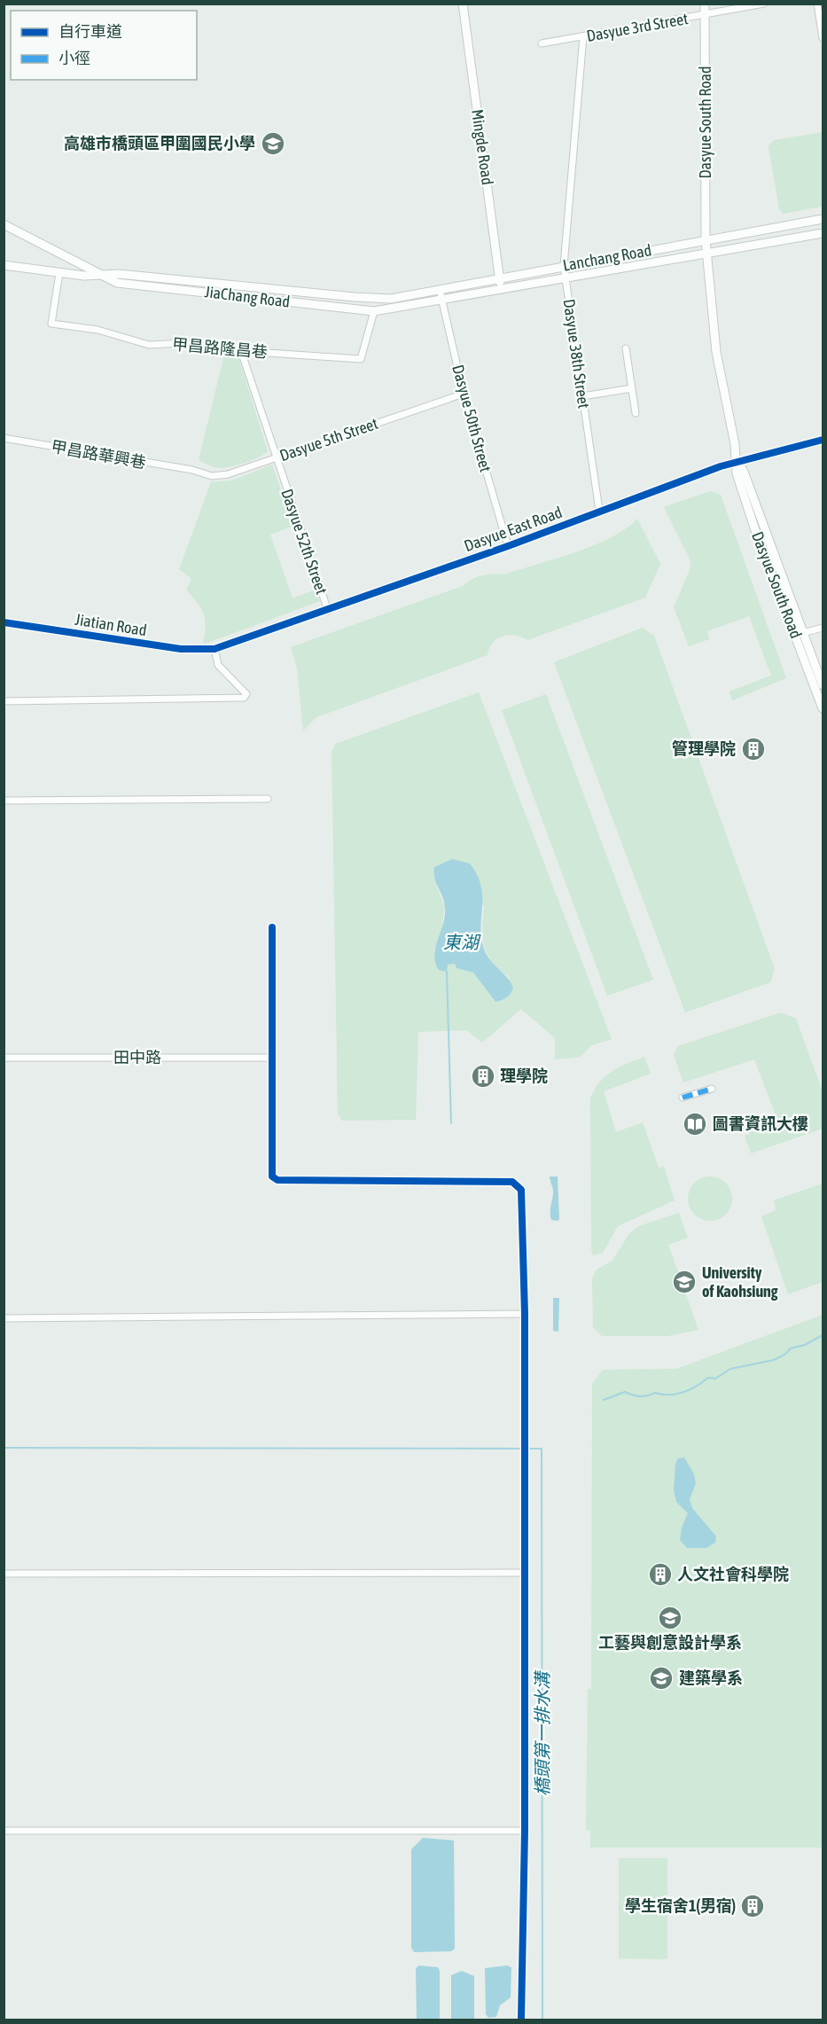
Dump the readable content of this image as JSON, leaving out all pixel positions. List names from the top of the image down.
{
  "streets": {
    "street": [
      "Dasyue 3rd Street",
      "Dasyue South Road",
      "Mingde Road",
      "Lanchang Road",
      "JiaChang Road",
      "甲昌路隆昌巷",
      "Dasyue 38th Street",
      "Dasyue 50th Street",
      "Dasyue 5th Street",
      "甲昌路華興巷",
      "Dasyue East Road",
      "Dasyue 52th Street",
      "Jiatian Road",
      "田中路"
    ]
  },
  "crossings": [
    ["Dasyue 3rd Street", "Dasyue South Road"],
    ["Dasyue 3rd Street", "Dasyue 38th Street"],
    ["Dasyue South Road", "Lanchang Road"],
    ["Dasyue South Road", "Dasyue East Road"],
    ["Mingde Road", "Lanchang Road"],
    ["Lanchang Road", "JiaChang Road"],
    ["Lanchang Road", "Dasyue 38th Street"],
    ["Lanchang Road", "Dasyue 50th Street"],
    ["JiaChang Road", "甲昌路隆昌巷"],
    ["甲昌路隆昌巷", "Dasyue 52th Street"],
    ["Dasyue 38th Street", "Dasyue East Road"],
    ["Dasyue 50th Street", "Dasyue 5th Street"],
    ["Dasyue 50th Street", "Dasyue East Road"],
    ["Dasyue 5th Street", "甲昌路華興巷"],
    ["Dasyue 5th Street", "Dasyue 52th Street"],
    ["Dasyue East Road", "Dasyue 52th Street"],
    ["Dasyue East Road", "Jiatian Road"]
  ],
  "water": ["東湖", "橋頭第一排水溝"],
  "places": {
    "school or university": [
      "高雄市橋頭區甲圍國民小學",
      "University of Kaohsiung",
      "工藝與創意設計學系",
      "建築學系"
    ],
    "building": [
      "管理學院",
      "理學院",
      "人文社會科學院",
      "學生宿舍1(男宿)"
    ],
    "library": ["圖書資訊大樓"]
  },
  "legend": ["自行車道", "小徑"]
}
